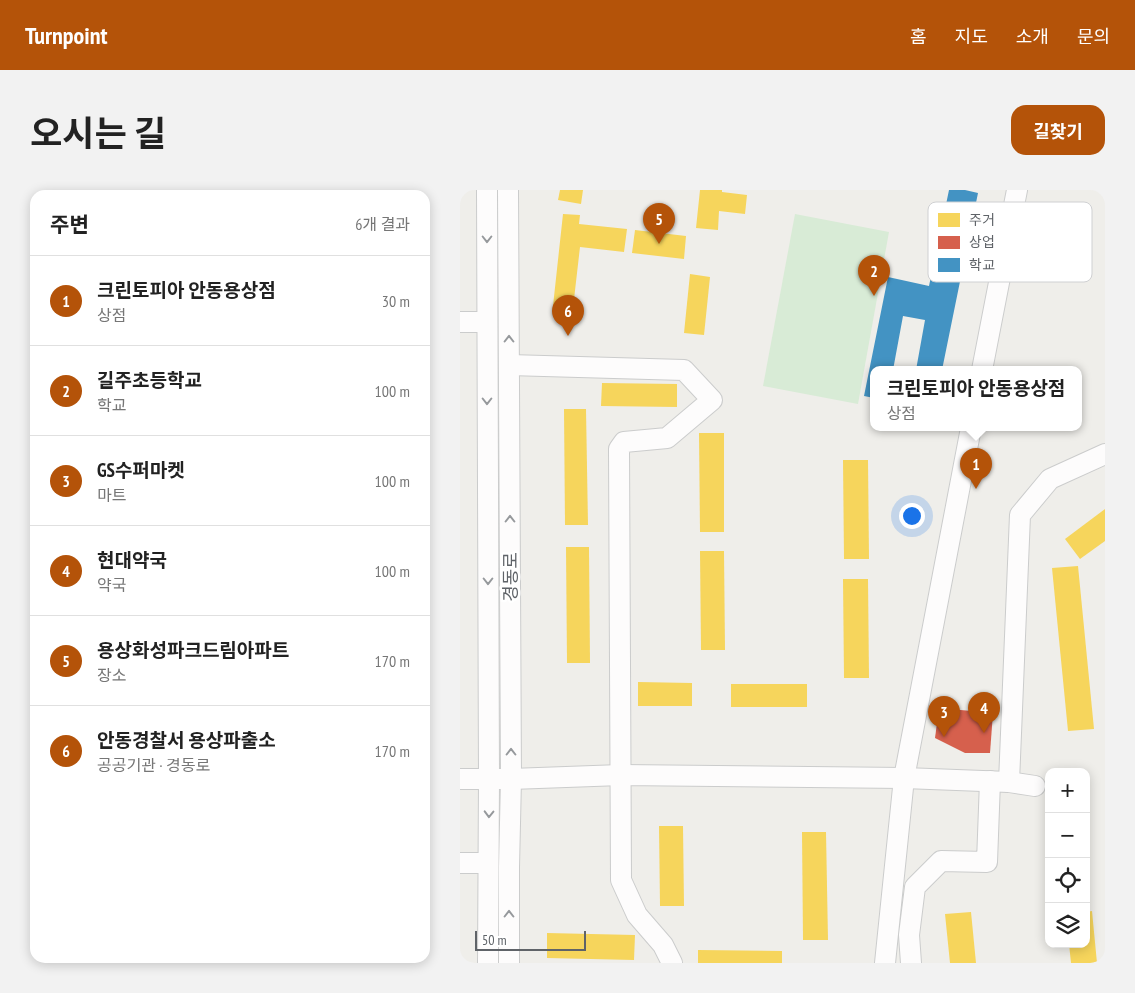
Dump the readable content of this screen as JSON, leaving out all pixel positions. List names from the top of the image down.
{
  "streets": {
    "street": ["경동로"]
  },
  "legend": ["주거", "상업", "학교"],
  "scale_bar": "50 m",
  "page": {
    "header": "Turnpoint",
    "nav": [
      "홈",
      "지도",
      "소개",
      "문의"
    ],
    "title": "오시는 길",
    "buttons": "길찾기",
    "heading": ["주변", "6개 결과"],
    "pins": [
      "5",
      "2",
      "6",
      "1",
      "4",
      "3"
    ],
    "list": [
      {
        "mark": "1",
        "name": "크린토피아 안동용상점",
        "note": "상점",
        "value": "30 m"
      },
      {
        "mark": "2",
        "name": "길주초등학교",
        "note": "학교",
        "value": "100 m"
      },
      {
        "mark": "3",
        "name": "GS수퍼마켓",
        "note": "마트",
        "value": "100 m"
      },
      {
        "mark": "4",
        "name": "현대약국",
        "note": "약국",
        "value": "100 m"
      },
      {
        "mark": "5",
        "name": "용상화성파크드림아파트",
        "note": "장소",
        "value": "170 m"
      },
      {
        "mark": "6",
        "name": "안동경찰서 용상파출소",
        "note": "공공기관 · 경동로",
        "value": "170 m"
      }
    ],
    "popup": ["크린토피아 안동용상점", "상점"],
    "map_buttons": ["+", "−"],
    "scale": "50 m"
  }
}
